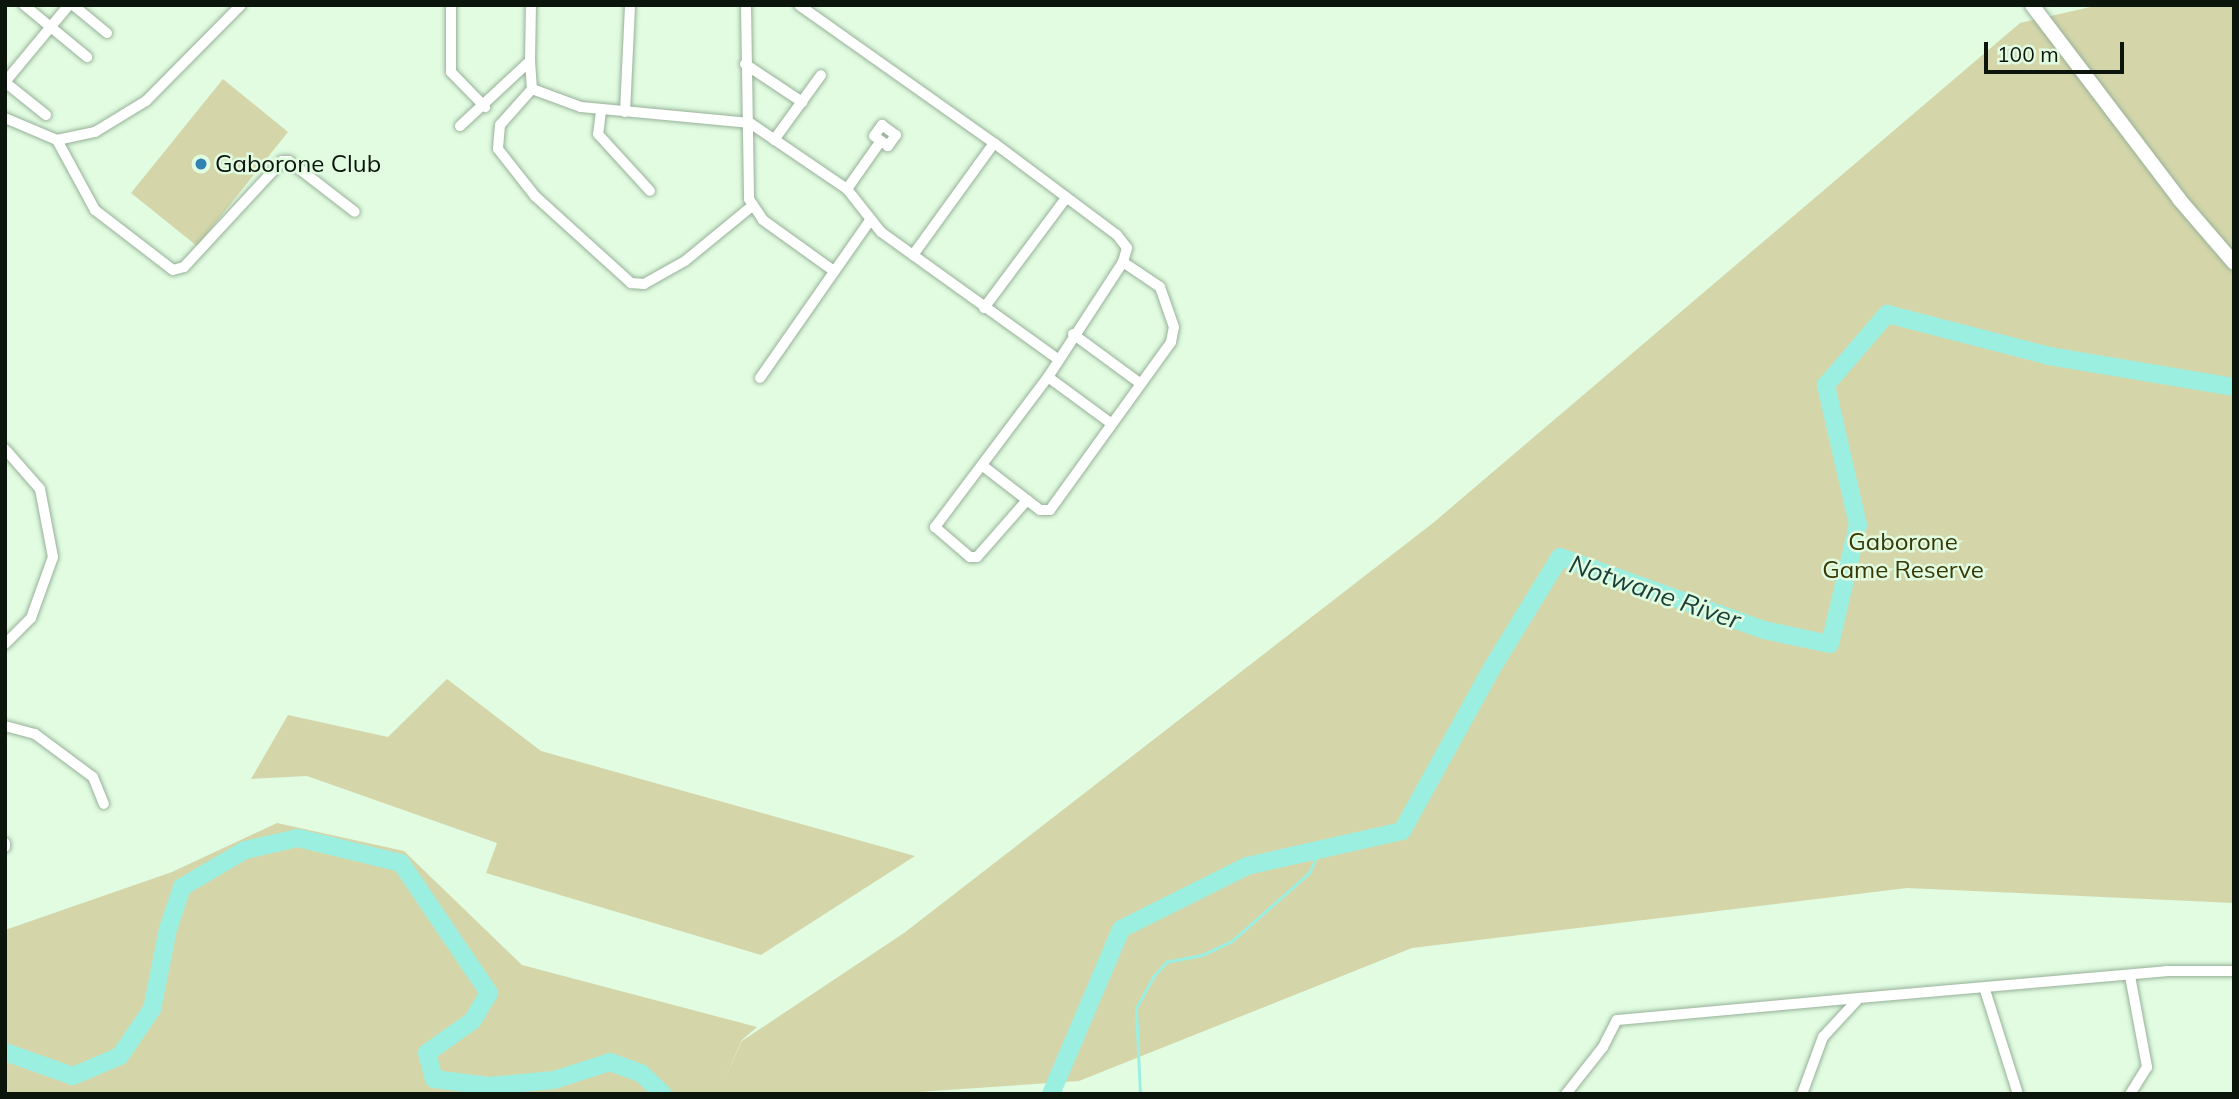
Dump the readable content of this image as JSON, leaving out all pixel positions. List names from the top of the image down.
{
  "water": ["Notwane River"],
  "parks": ["Gaborone Game Reserve"],
  "places": ["Gaborone Club"],
  "scale_bar": "100 m"
}
